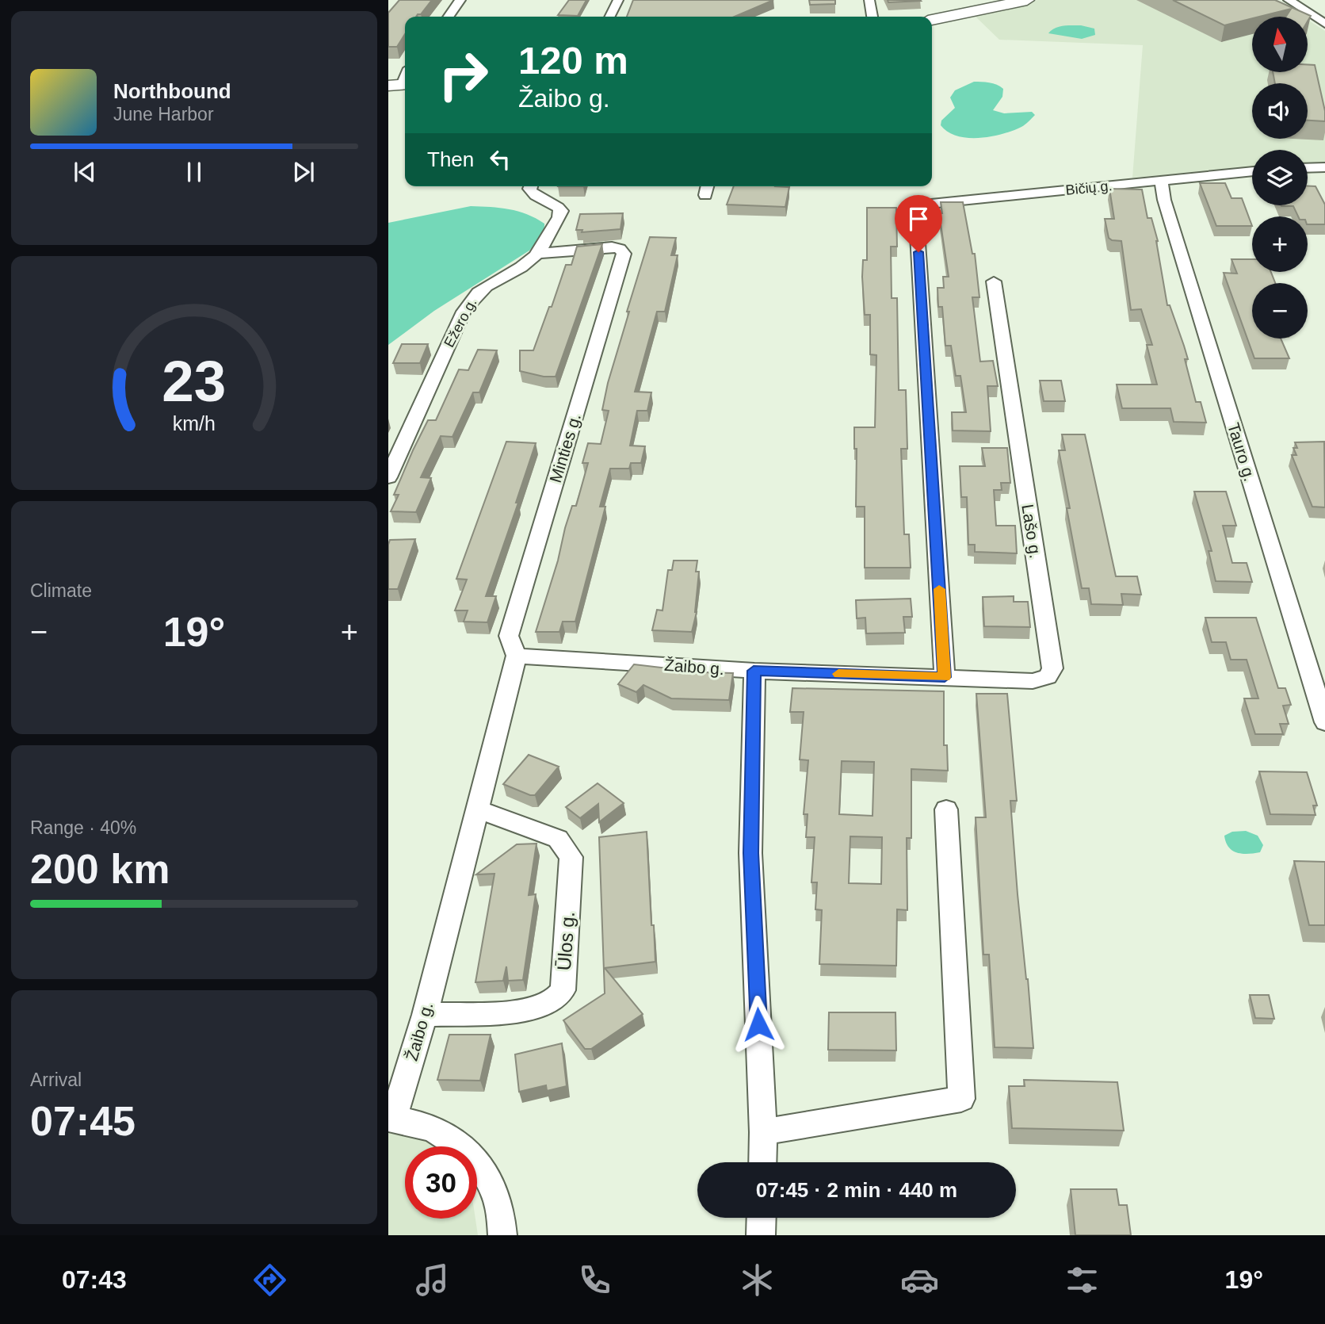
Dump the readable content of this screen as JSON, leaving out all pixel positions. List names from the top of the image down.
{
  "streets": {
    "street": [
      "Bičių g.",
      "Ežero g.",
      "Minties g.",
      "Tauro g.",
      "Lašo g.",
      "Žaibo g.",
      "Ūlos g."
    ]
  },
  "crossings": [
    ["Bičių g.", "Tauro g."],
    ["Bičių g.", "Lašo g."],
    ["Bičių g.", "Žaibo g."],
    ["Ežero g.", "Minties g."],
    ["Minties g.", "Žaibo g."],
    ["Lašo g.", "Žaibo g."],
    ["Žaibo g.", "Ūlos g."]
  ],
  "north": "top",
  "page": {
    "map_buttons": ["+", "−"],
    "turn": ["120 m", "Žaibo g."],
    "song": ["Northbound", "June Harbor"],
    "then": "Then",
    "tile": [
      "Climate",
      ["Range · 40%", "200 km"],
      ["Arrival", "07:45"]
    ],
    "heat": ["−", "19°", "+"],
    "limit": "30",
    "trip": "07:45 · 2 min · 440 m",
    "tabs": ["07:43", "19°"],
    "gauge": ["23", "km/h"]
  }
}
